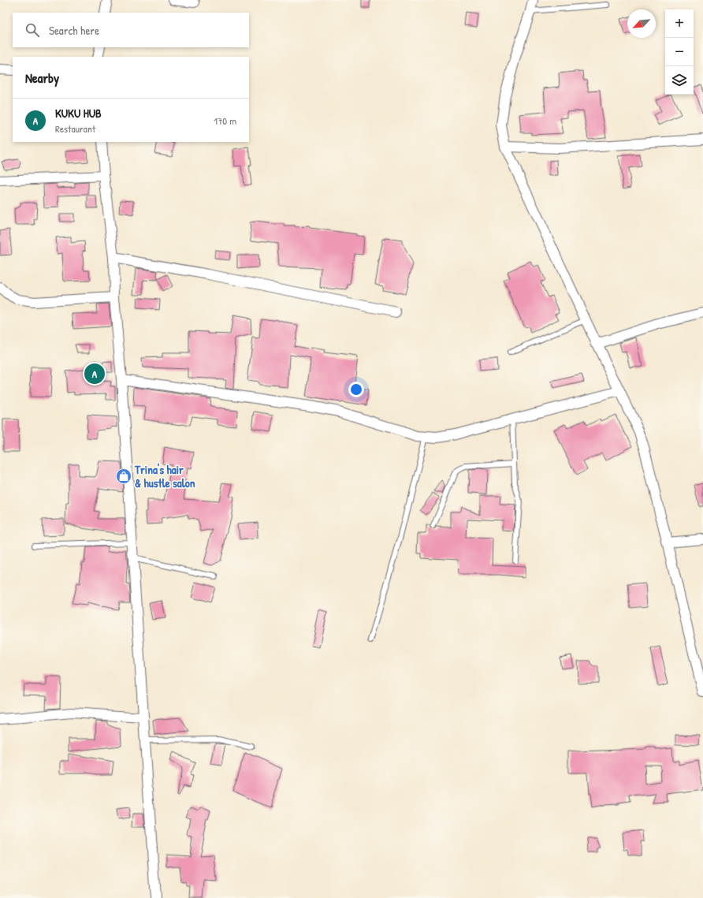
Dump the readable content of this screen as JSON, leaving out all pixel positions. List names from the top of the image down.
{
  "places": {
    "shop": ["Trina's hair & hustle salon"]
  },
  "north": "bottom left",
  "page": {
    "map_buttons": ["+", "−"],
    "search": "Search here",
    "heading": "Nearby",
    "list": [
      {
        "mark": "A",
        "name": "KUKU HUB",
        "note": "Restaurant",
        "value": "170 m"
      }
    ],
    "pins": "A"
  }
}
